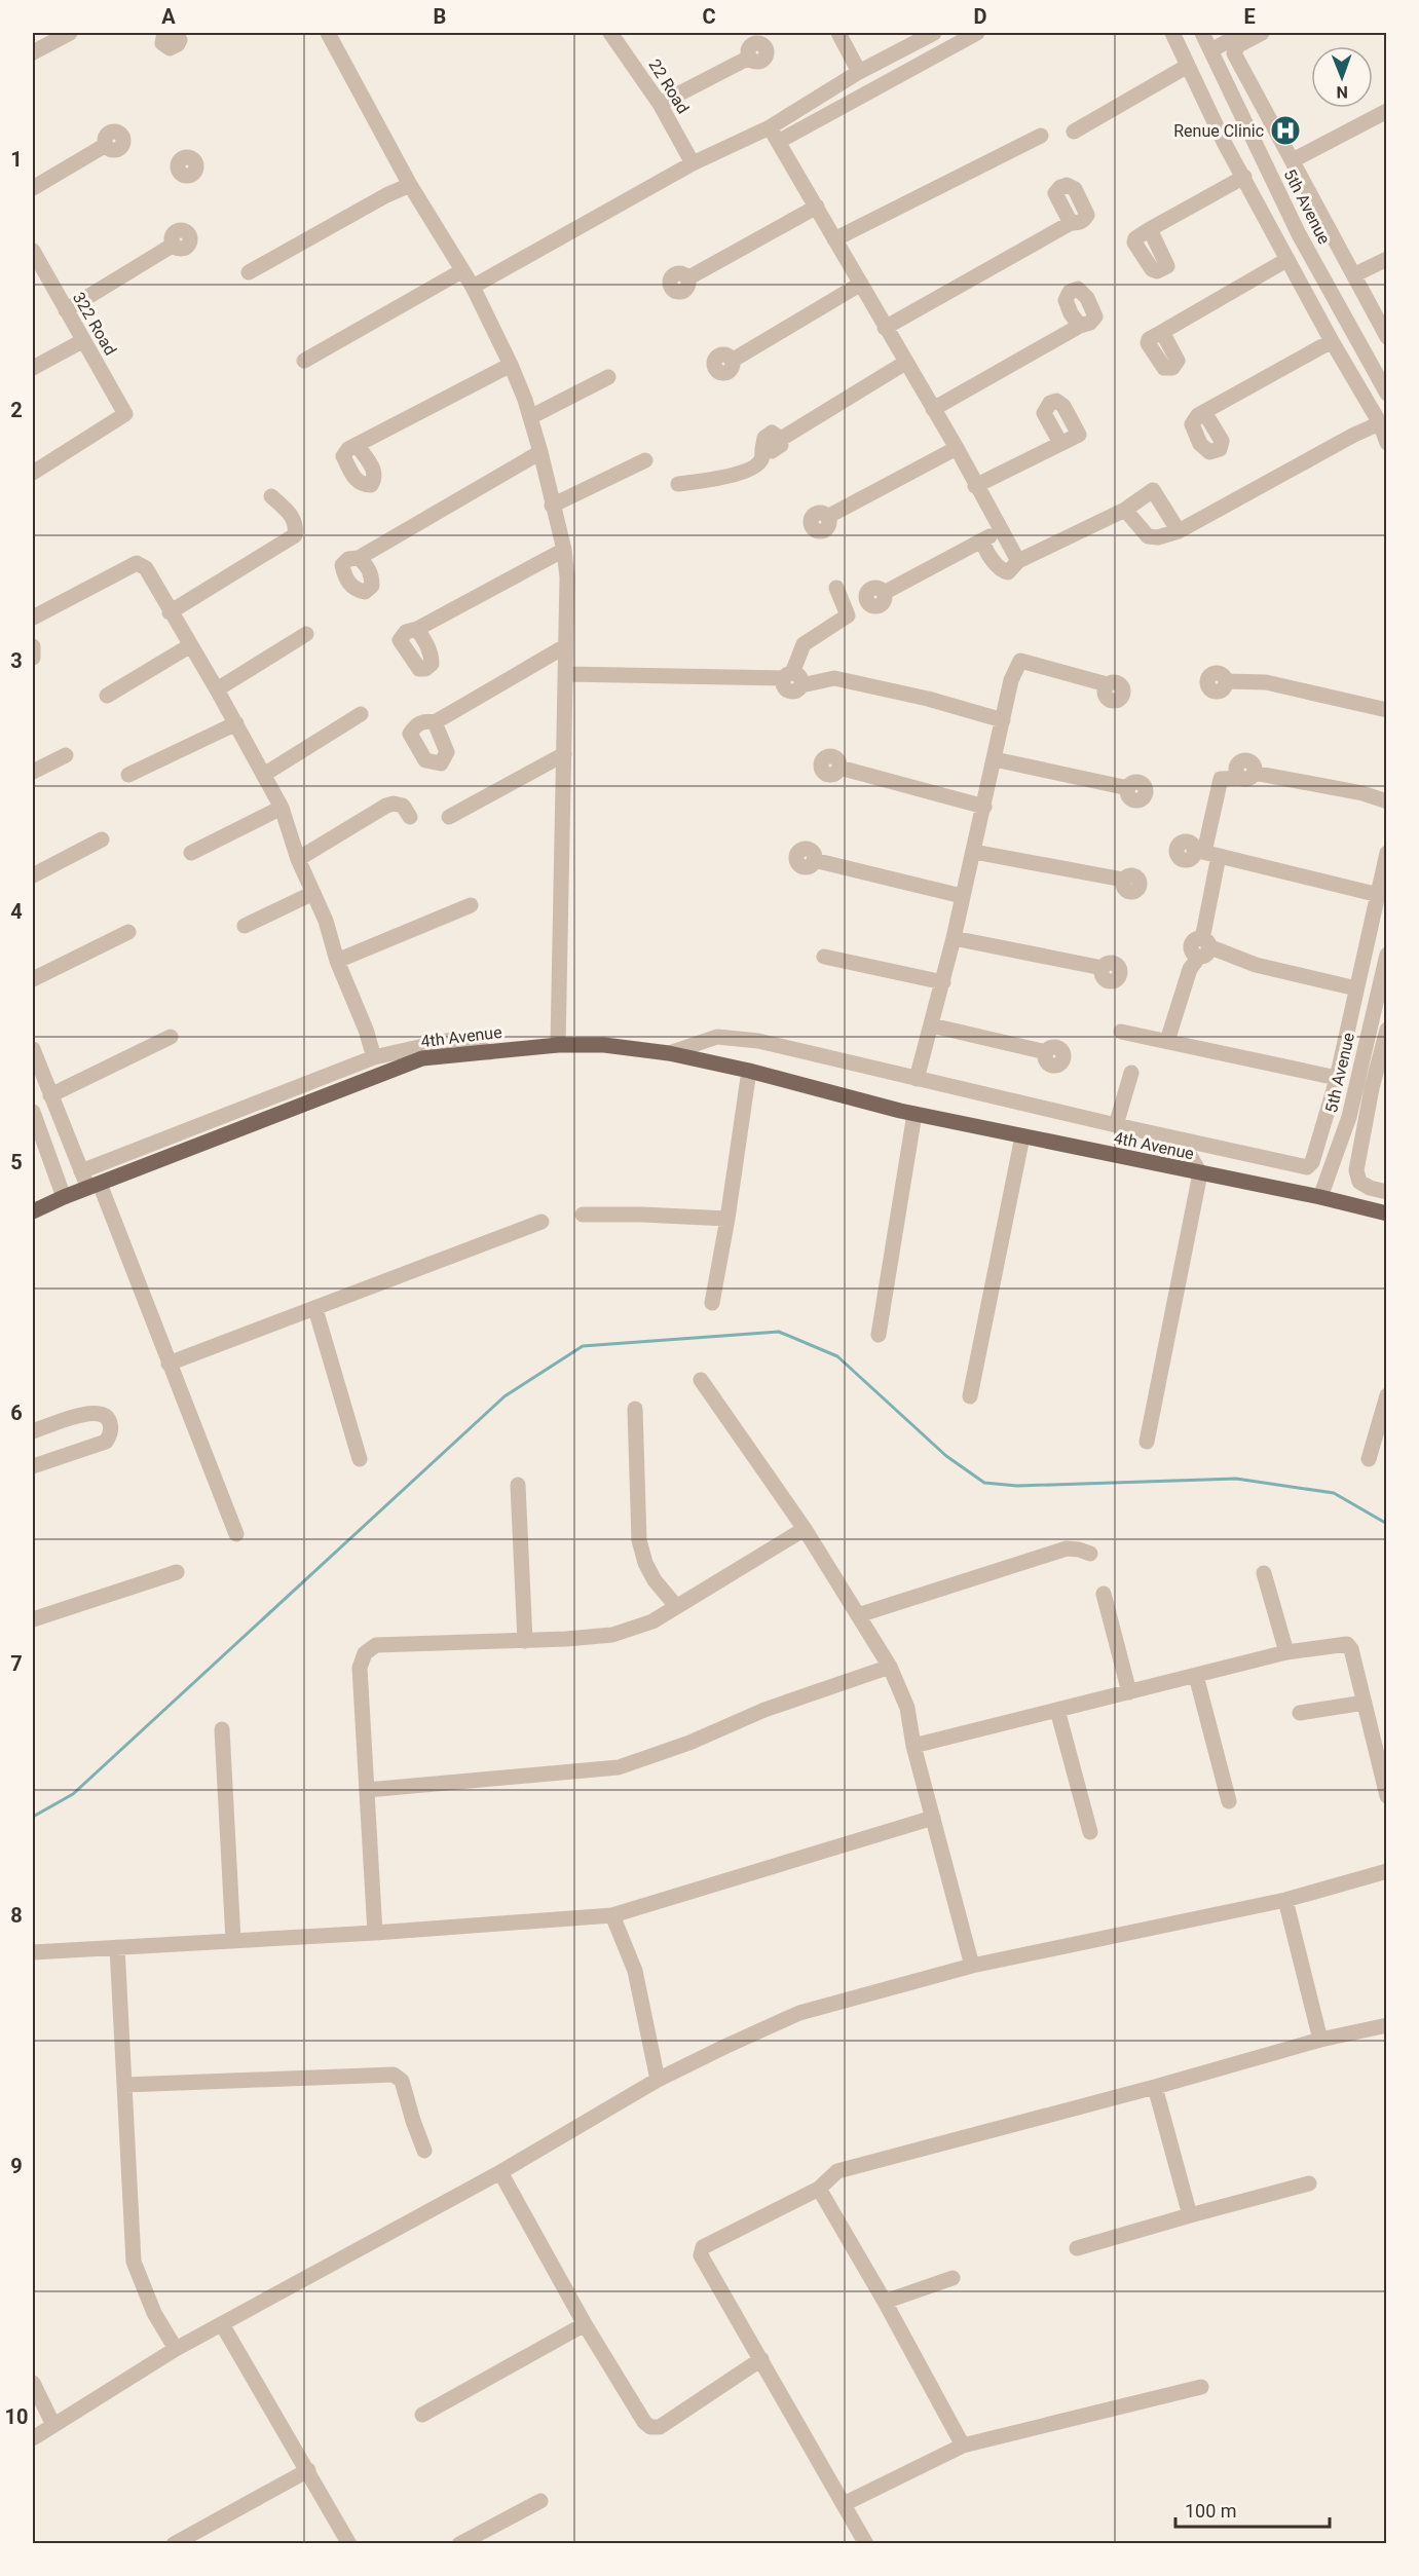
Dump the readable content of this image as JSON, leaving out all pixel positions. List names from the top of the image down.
{
  "streets": {
    "main road": ["4th Avenue"],
    "street": ["22 Road", "5th Avenue", "322 Road"]
  },
  "crossings": [
    ["5th Avenue", "4th Avenue"]
  ],
  "places": {
    "hospital": ["Renue Clinic"]
  },
  "scale_bar": "100 m",
  "north": "bottom",
  "grid": {
    "columns": [
      "A",
      "B",
      "C",
      "D",
      "E"
    ],
    "rows": [
      "1",
      "2",
      "3",
      "4",
      "5",
      "6",
      "7",
      "8",
      "9",
      "10"
    ]
  }
}
